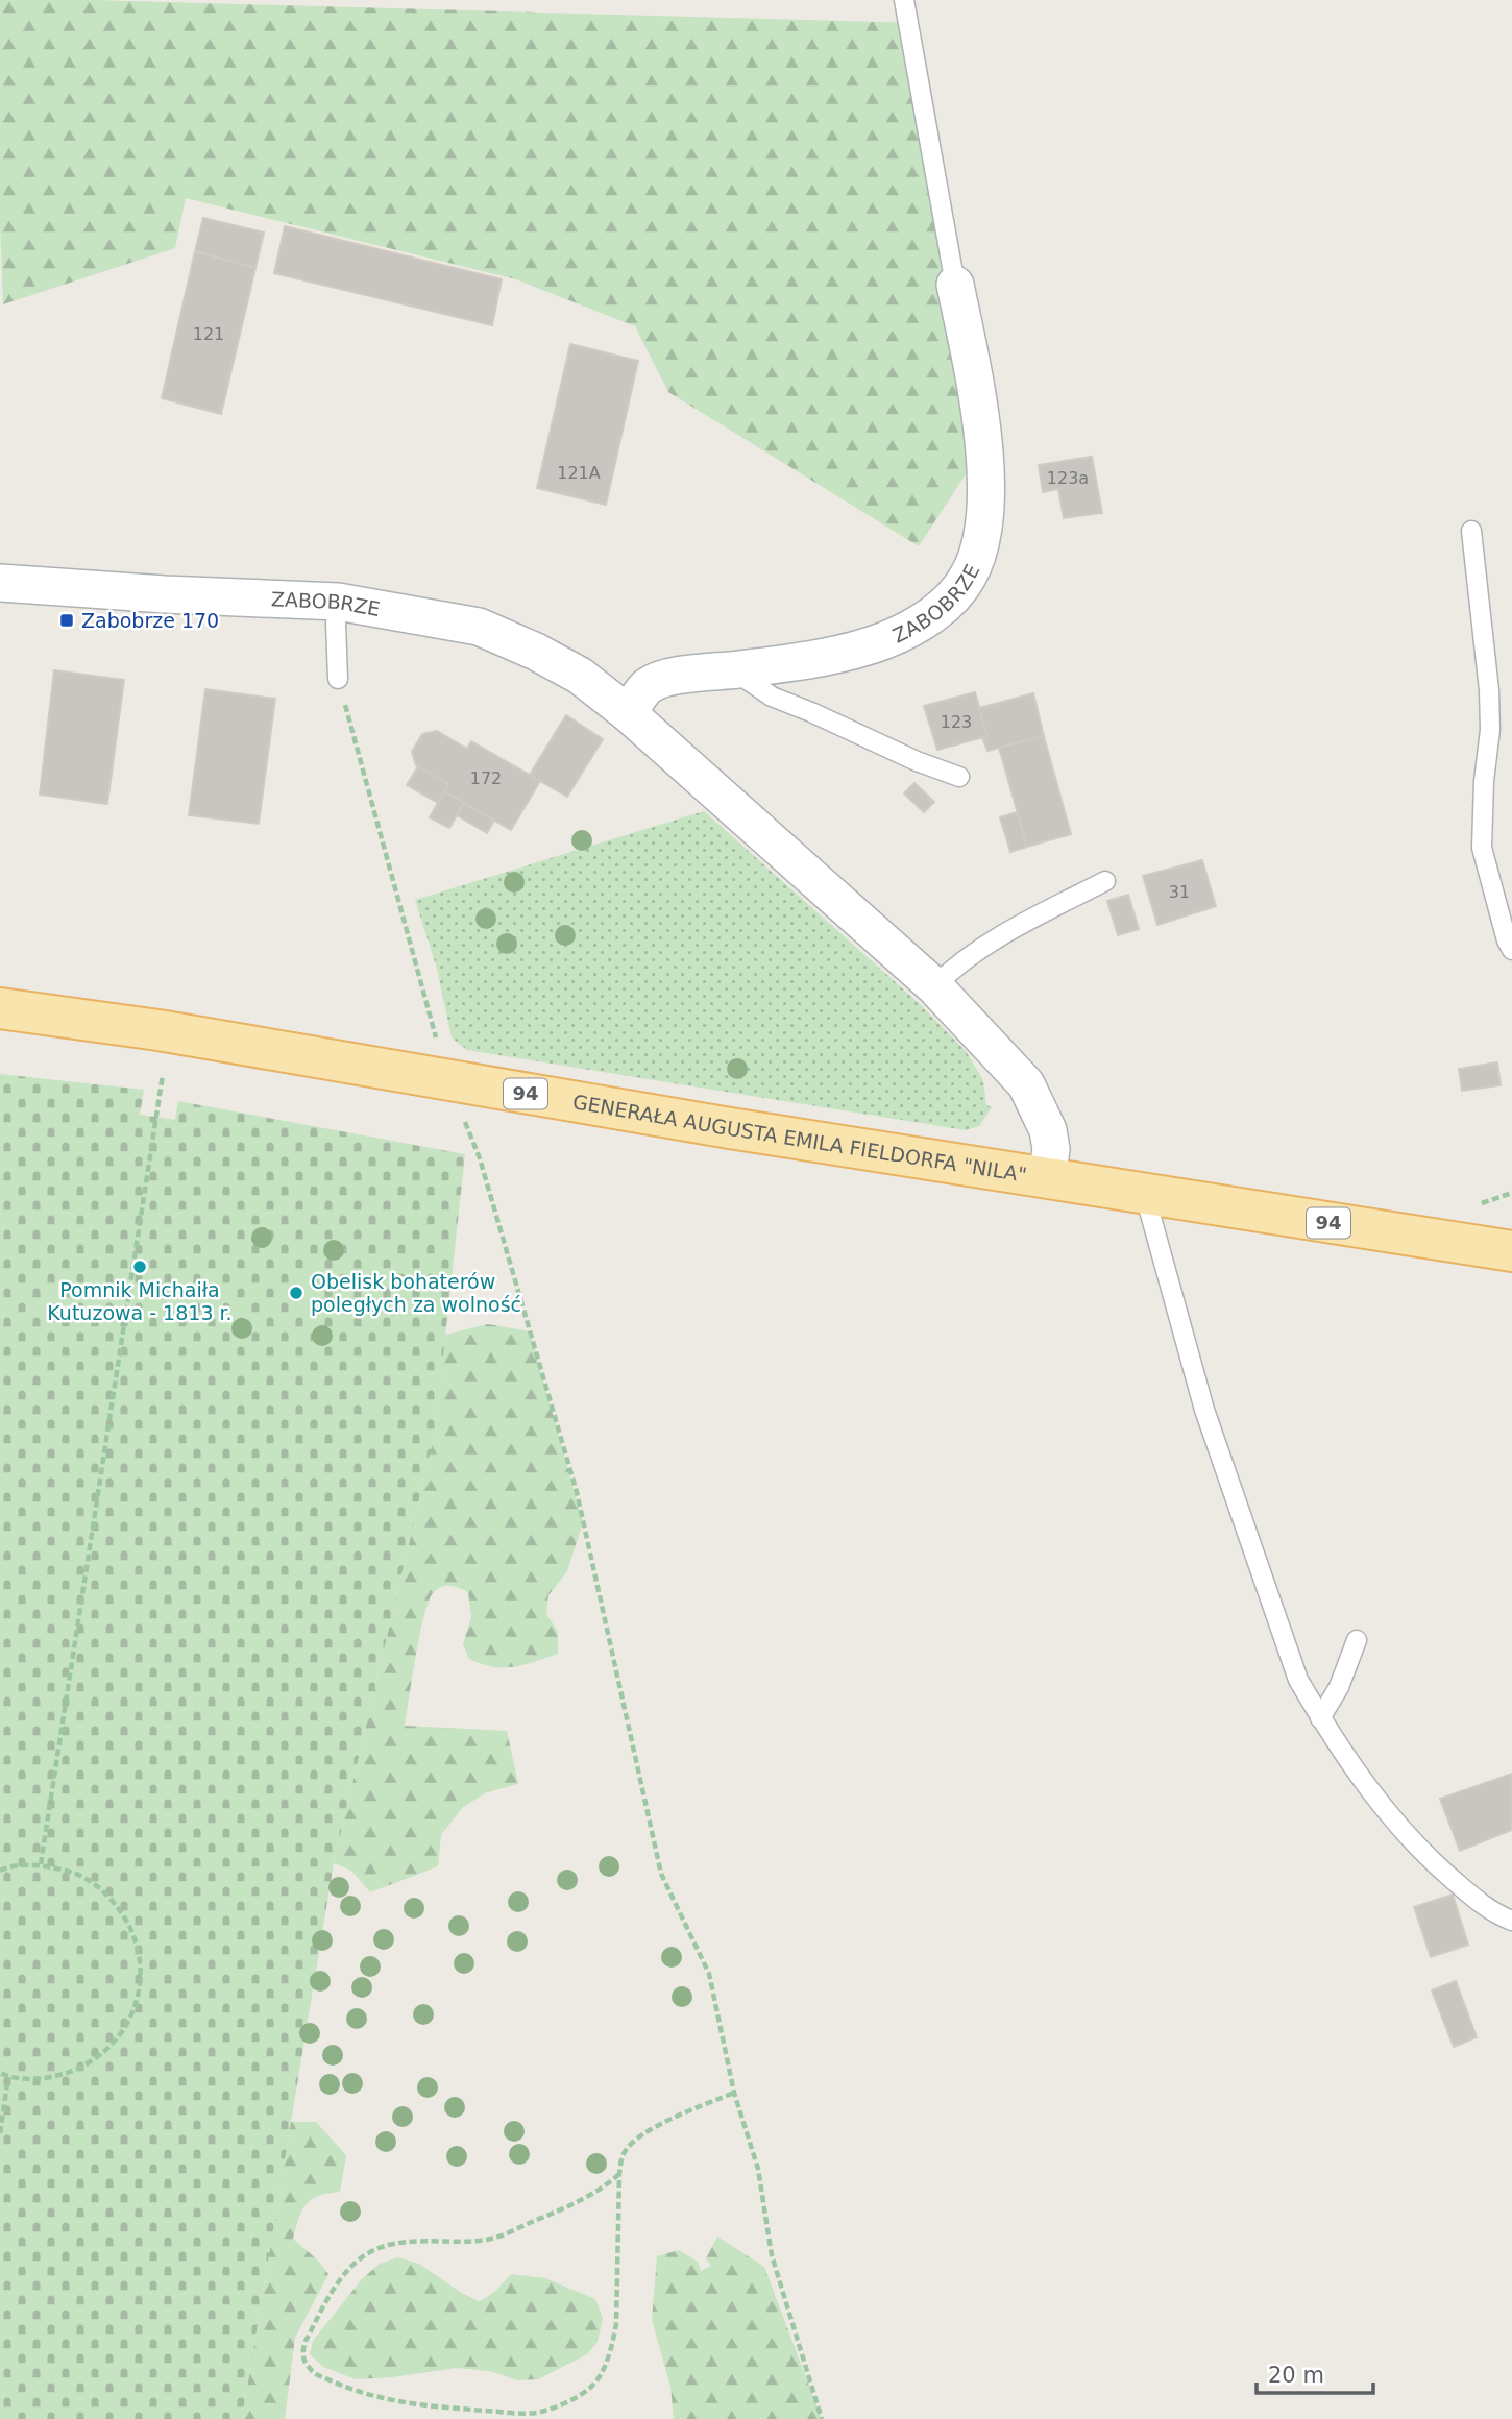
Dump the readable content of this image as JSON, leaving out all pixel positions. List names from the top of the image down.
{
  "streets": {
    "main road": ["94", "GENERAŁA AUGUSTA EMILA FIELDORFA \"NILA\""],
    "street": ["ZABOBRZE"]
  },
  "crossings": [
    ["ZABOBRZE", "GENERAŁA AUGUSTA EMILA FIELDORFA \"NILA\""]
  ],
  "places": {
    "transit": ["Zabobrze 170"],
    "other": ["Pomnik Michaiła Kutuzowa - 1813 r.", "Obelisk bohaterów poległych za wolność"]
  },
  "house_numbers": [
    "121",
    "121A",
    "123a",
    "123",
    "172",
    "31"
  ],
  "scale_bar": "20 m"
}
